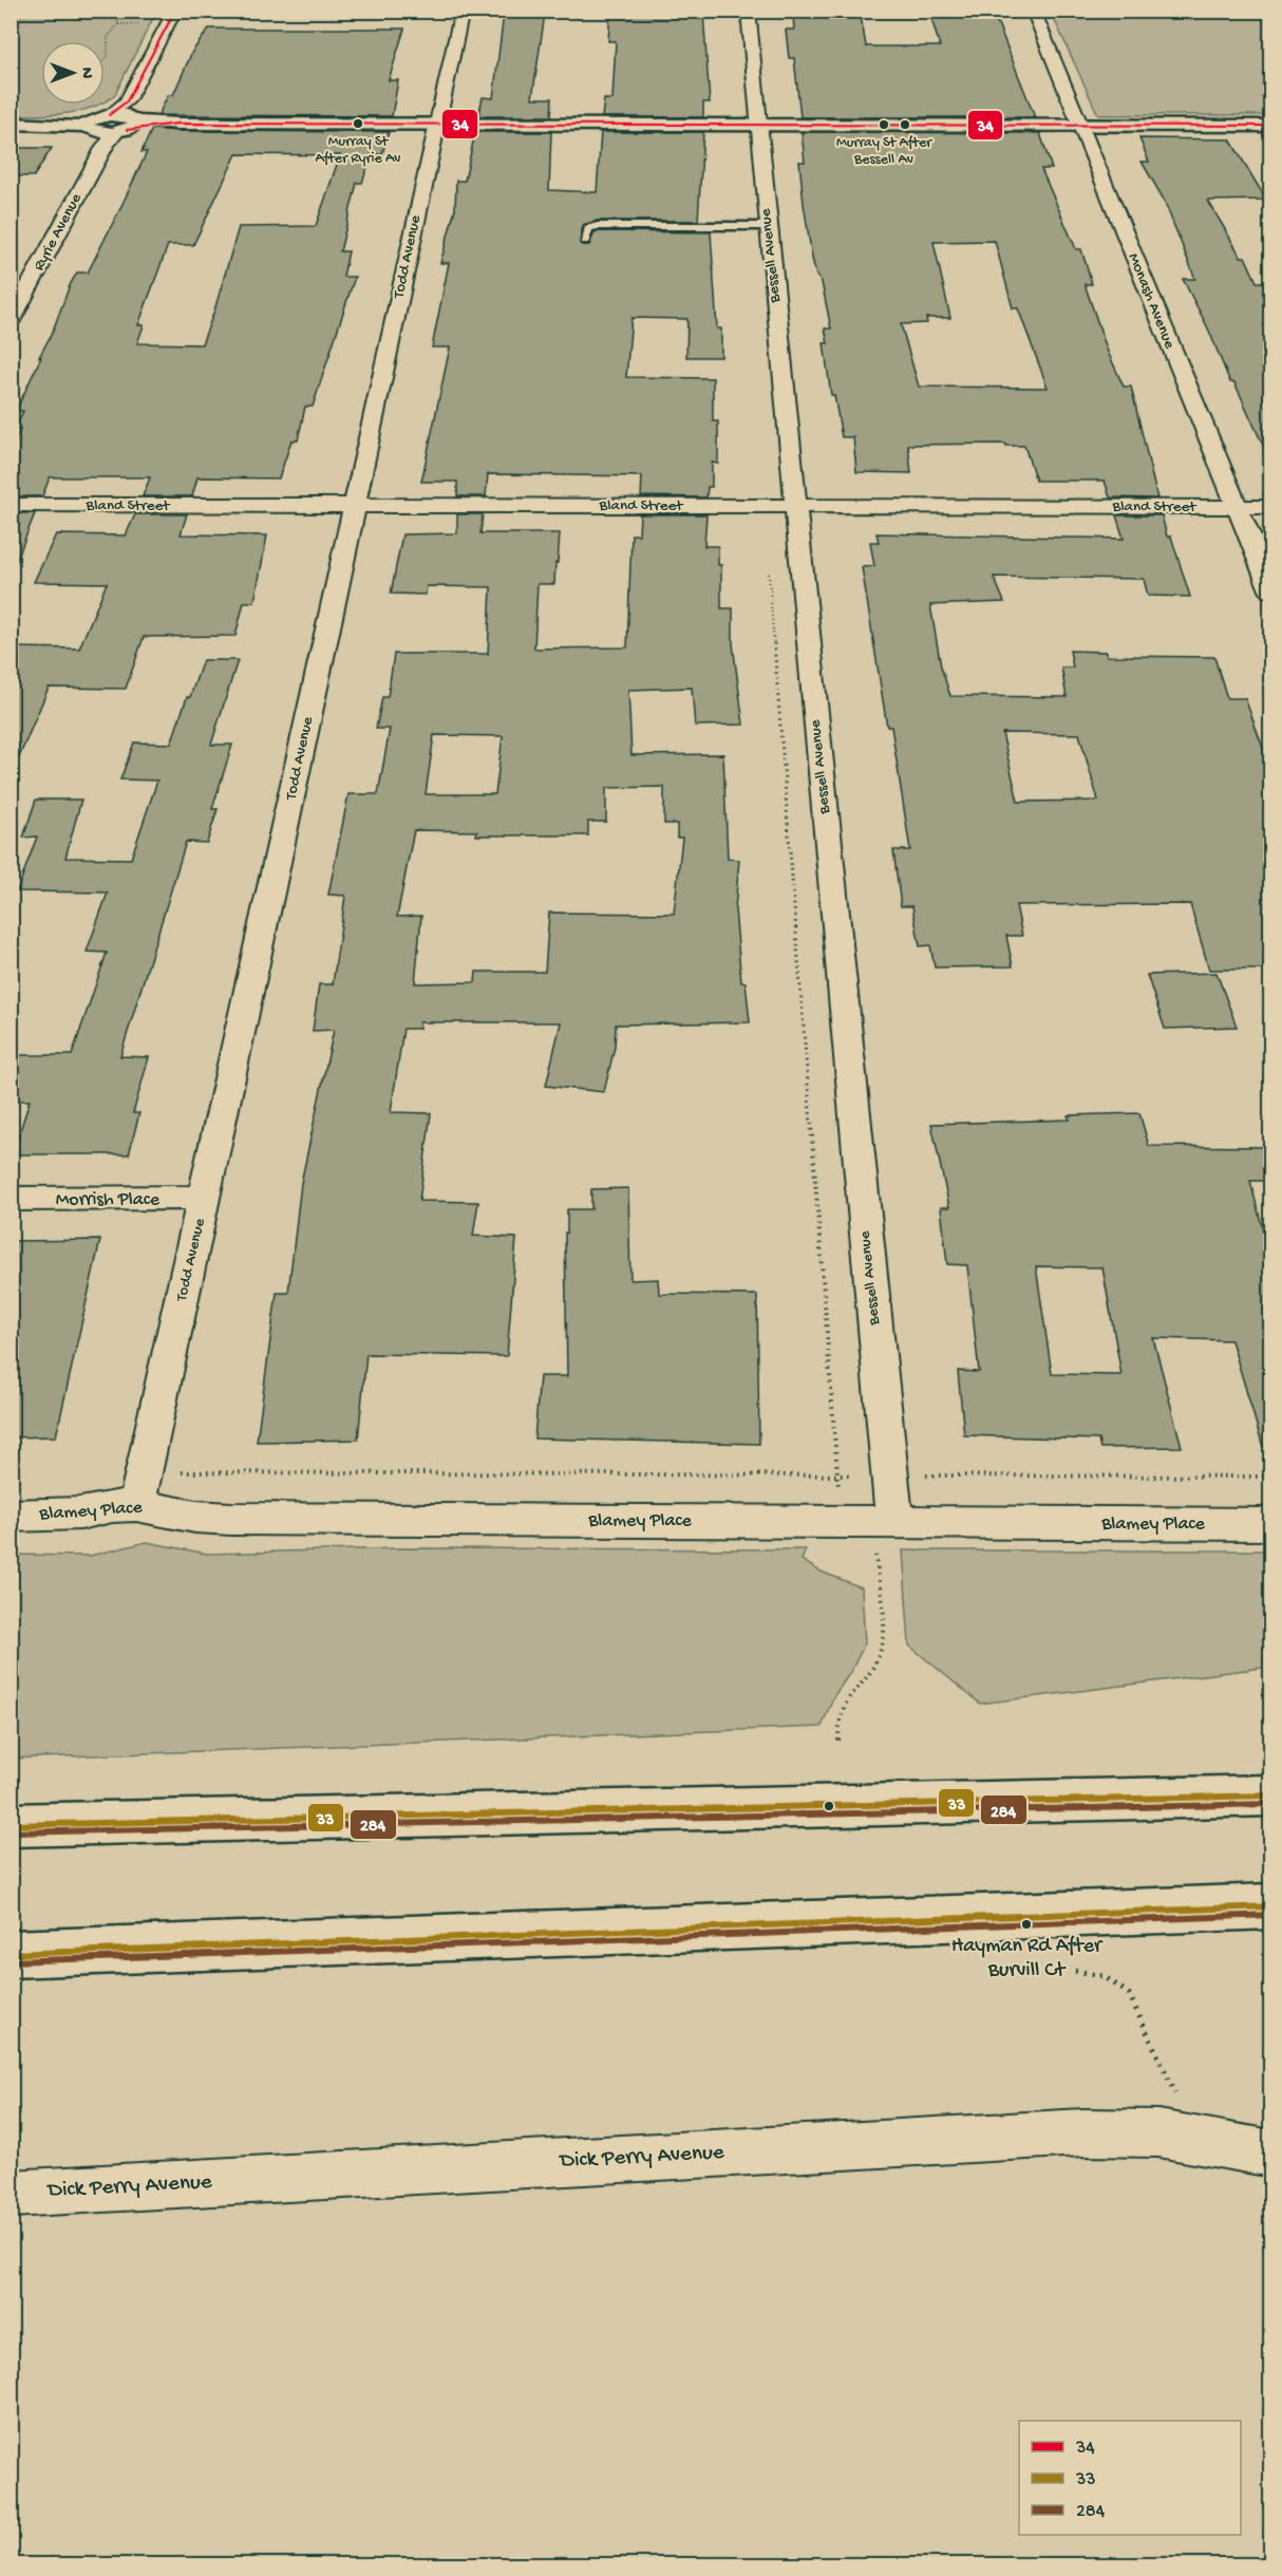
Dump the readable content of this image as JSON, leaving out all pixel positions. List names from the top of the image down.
{
  "streets": {
    "street": [
      "Ryrie Avenue",
      "Bessell Avenue",
      "Todd Avenue",
      "Monash Avenue",
      "Bland Street",
      "Morrish Place",
      "Blamey Place",
      "Dick Perry Avenue"
    ]
  },
  "crossings": [
    ["Bessell Avenue", "Bland Street"],
    ["Bessell Avenue", "Blamey Place"],
    ["Todd Avenue", "Bland Street"],
    ["Todd Avenue", "Morrish Place"],
    ["Todd Avenue", "Blamey Place"],
    ["Monash Avenue", "Bland Street"]
  ],
  "places": ["Murray St After Ryrie Av", "Murray St After Bessell Av", "Hayman Rd After Burvill Ct"],
  "lines": ["transit line 34", "transit line 33", "transit line 284"],
  "legend": ["34", "33", "284"],
  "north": "right"
}
